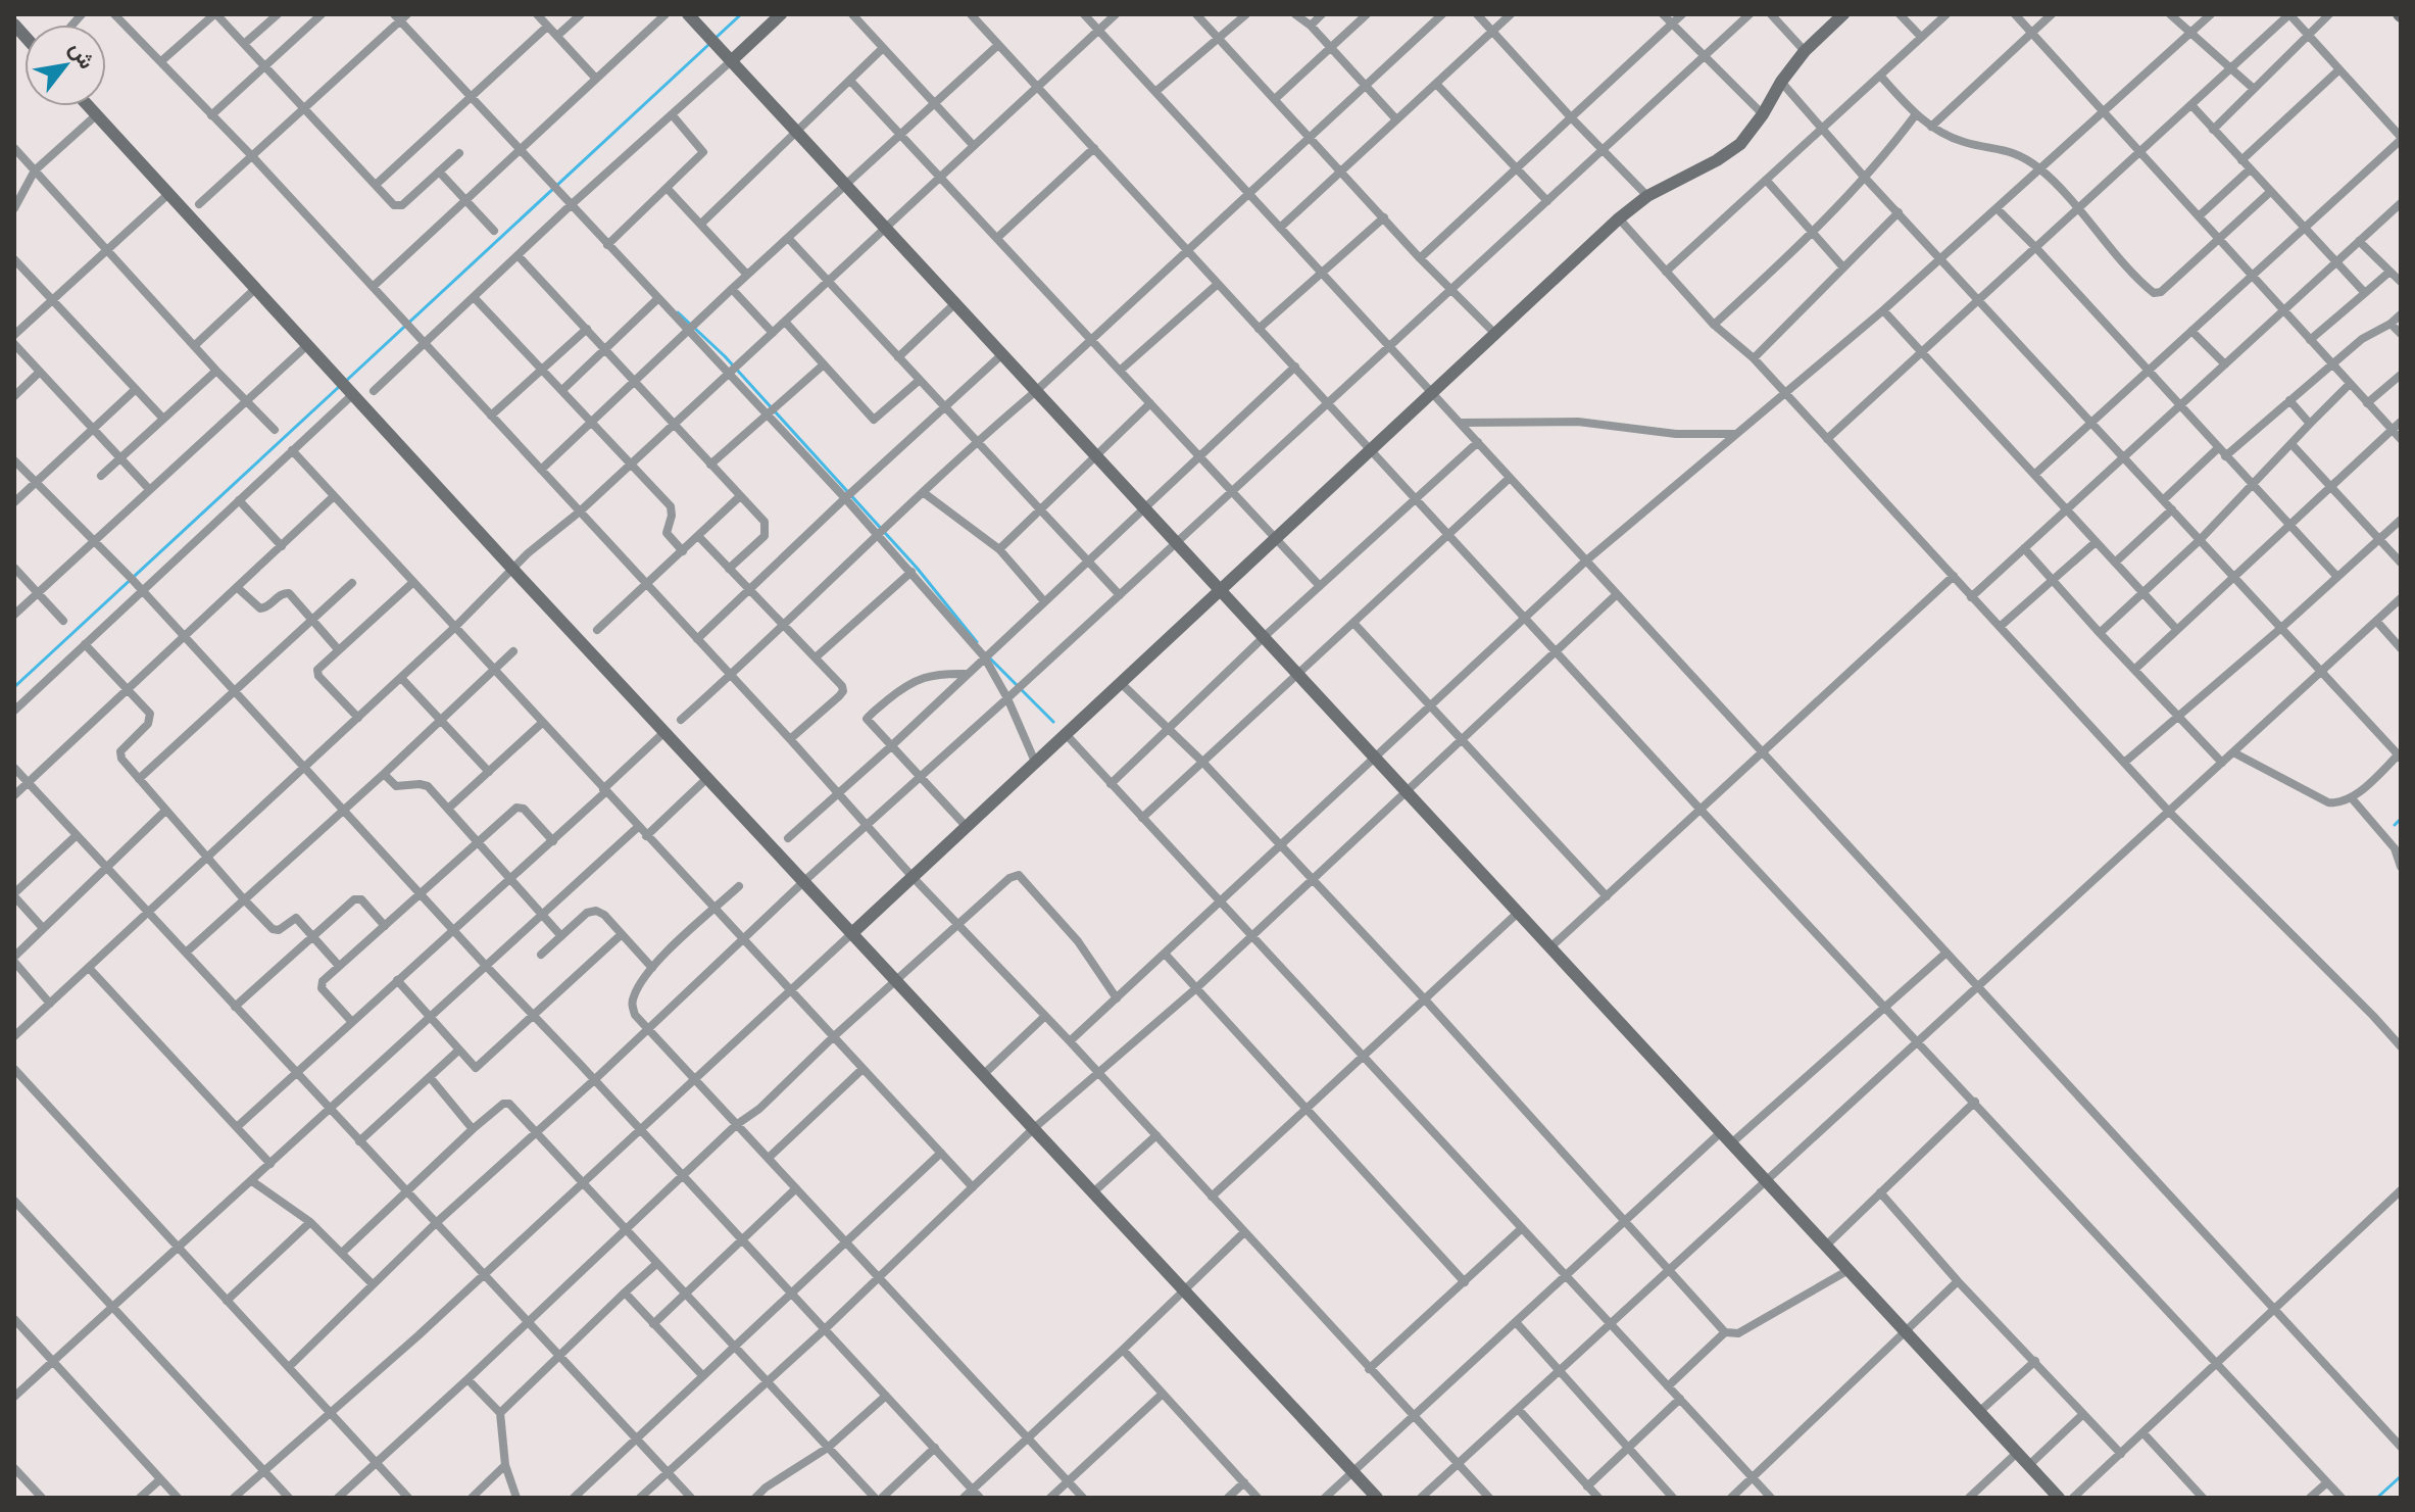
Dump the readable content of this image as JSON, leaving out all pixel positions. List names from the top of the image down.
{
  "north": "top right"
}
